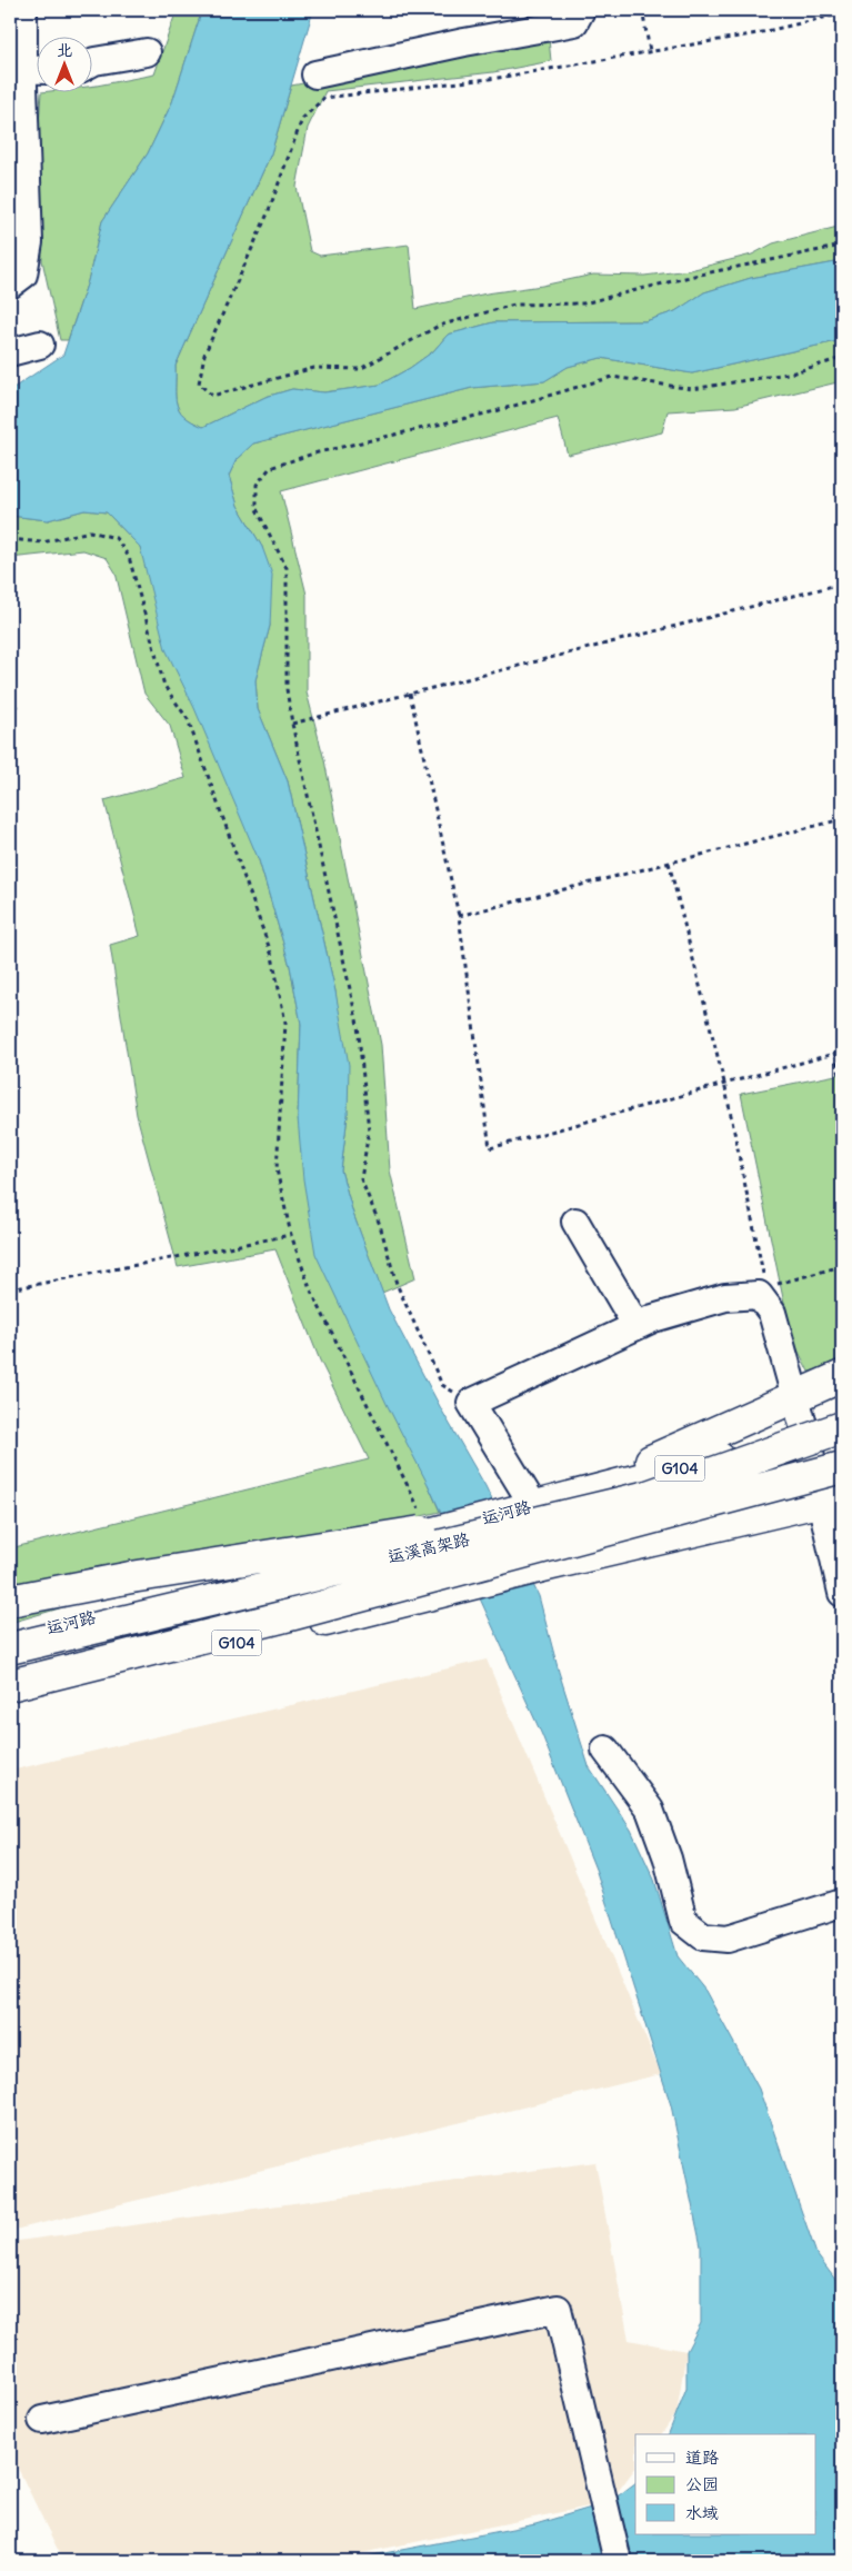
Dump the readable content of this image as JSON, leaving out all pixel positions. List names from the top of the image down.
{
  "streets": {
    "main road": ["G104", "运河路", "运溪高架路"]
  },
  "crossings": [
    ["运河路", "运溪高架路"]
  ],
  "legend": ["道路", "公园", "水域"],
  "north": "top"
}
